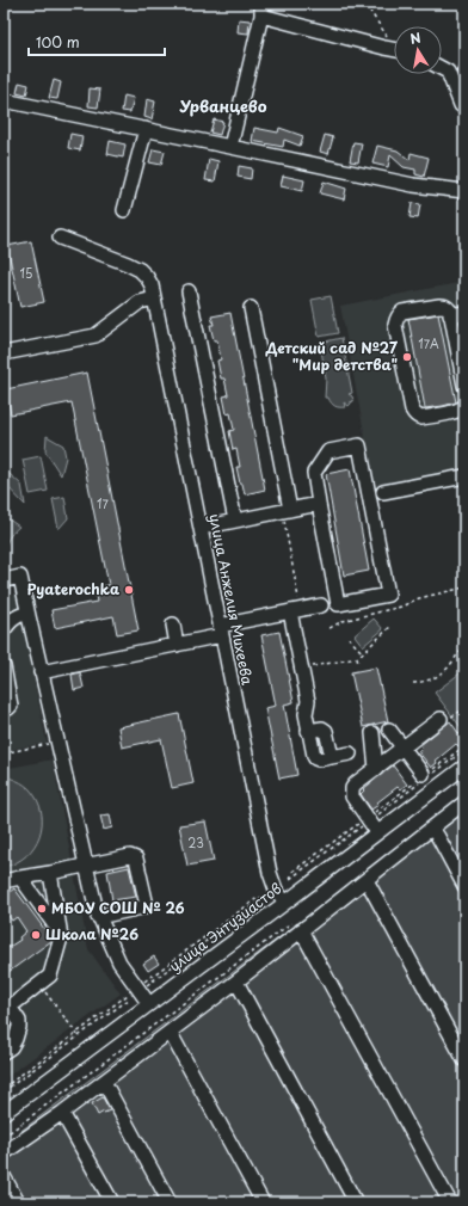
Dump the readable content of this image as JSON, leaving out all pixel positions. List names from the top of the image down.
{
  "streets": {
    "street": ["улица Анжелия Михеева", "улица Энтузиастов"]
  },
  "crossings": [
    ["улица Анжелия Михеева", "улица Энтузиастов"]
  ],
  "districts": ["Урванцево"],
  "places": [
    "Детский сад №27 \"Мир детства\"",
    "Pyaterochka",
    "МБОУ СОШ № 26",
    "Школа №26"
  ],
  "house_numbers": [
    "15",
    "17А",
    "17",
    "23"
  ],
  "scale_bar": "100 m",
  "north": "top"
}
